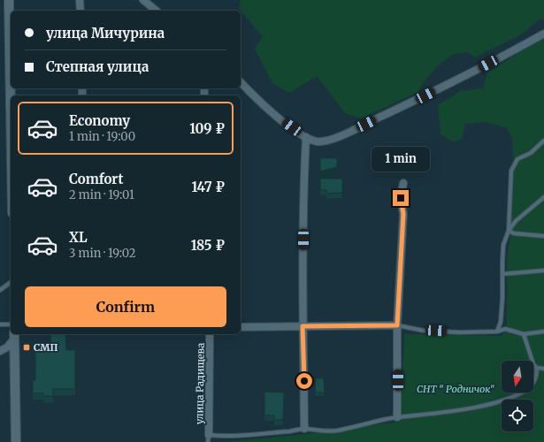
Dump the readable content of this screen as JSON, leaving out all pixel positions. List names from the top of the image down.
{
  "streets": {
    "street": ["улица Радищева"]
  },
  "parks": ["СНТ \" Родничок\""],
  "places": {
    "transit": ["СМП"]
  },
  "north": "bottom",
  "page": {
    "banner": ["улица Мичурина", "Степная улица"],
    "list": [
      {
        "name": "Economy",
        "note": "1 min · 19:00",
        "value": "109 ₽"
      },
      {
        "name": "Comfort",
        "note": "2 min · 19:01",
        "value": "147 ₽"
      },
      {
        "name": "XL",
        "note": "3 min · 19:02",
        "value": "185 ₽"
      }
    ],
    "bubble": "1 min",
    "buttons": "Confirm"
  }
}
